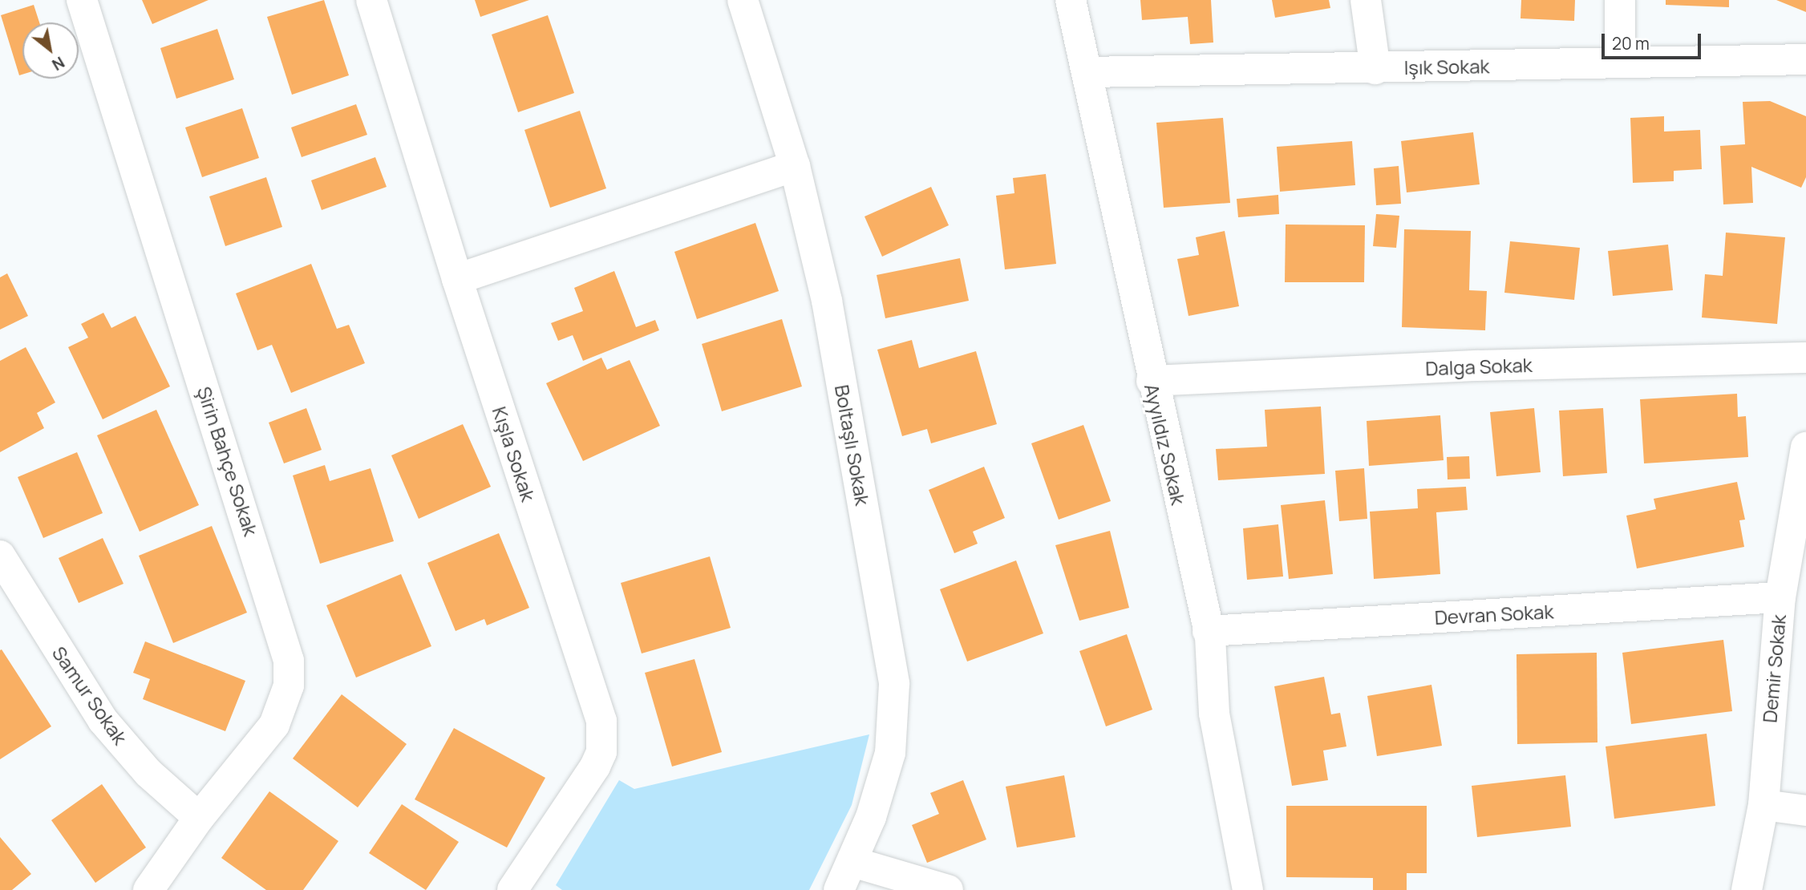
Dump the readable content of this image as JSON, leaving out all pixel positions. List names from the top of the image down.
{
  "streets": {
    "street": [
      "Işık Sokak",
      "Dalga Sokak",
      "Ayyıldız Sokak",
      "Boltaşlı Sokak",
      "Kışla Sokak",
      "Şirin Bahçe Sokak",
      "Devran Sokak",
      "Demir Sokak",
      "Samur Sokak"
    ]
  },
  "crossings": [
    ["Işık Sokak", "Ayyıldız Sokak"],
    ["Dalga Sokak", "Ayyıldız Sokak"],
    ["Ayyıldız Sokak", "Devran Sokak"],
    ["Şirin Bahçe Sokak", "Samur Sokak"],
    ["Devran Sokak", "Demir Sokak"]
  ],
  "scale_bar": "20 m",
  "north": "bottom right"
}
